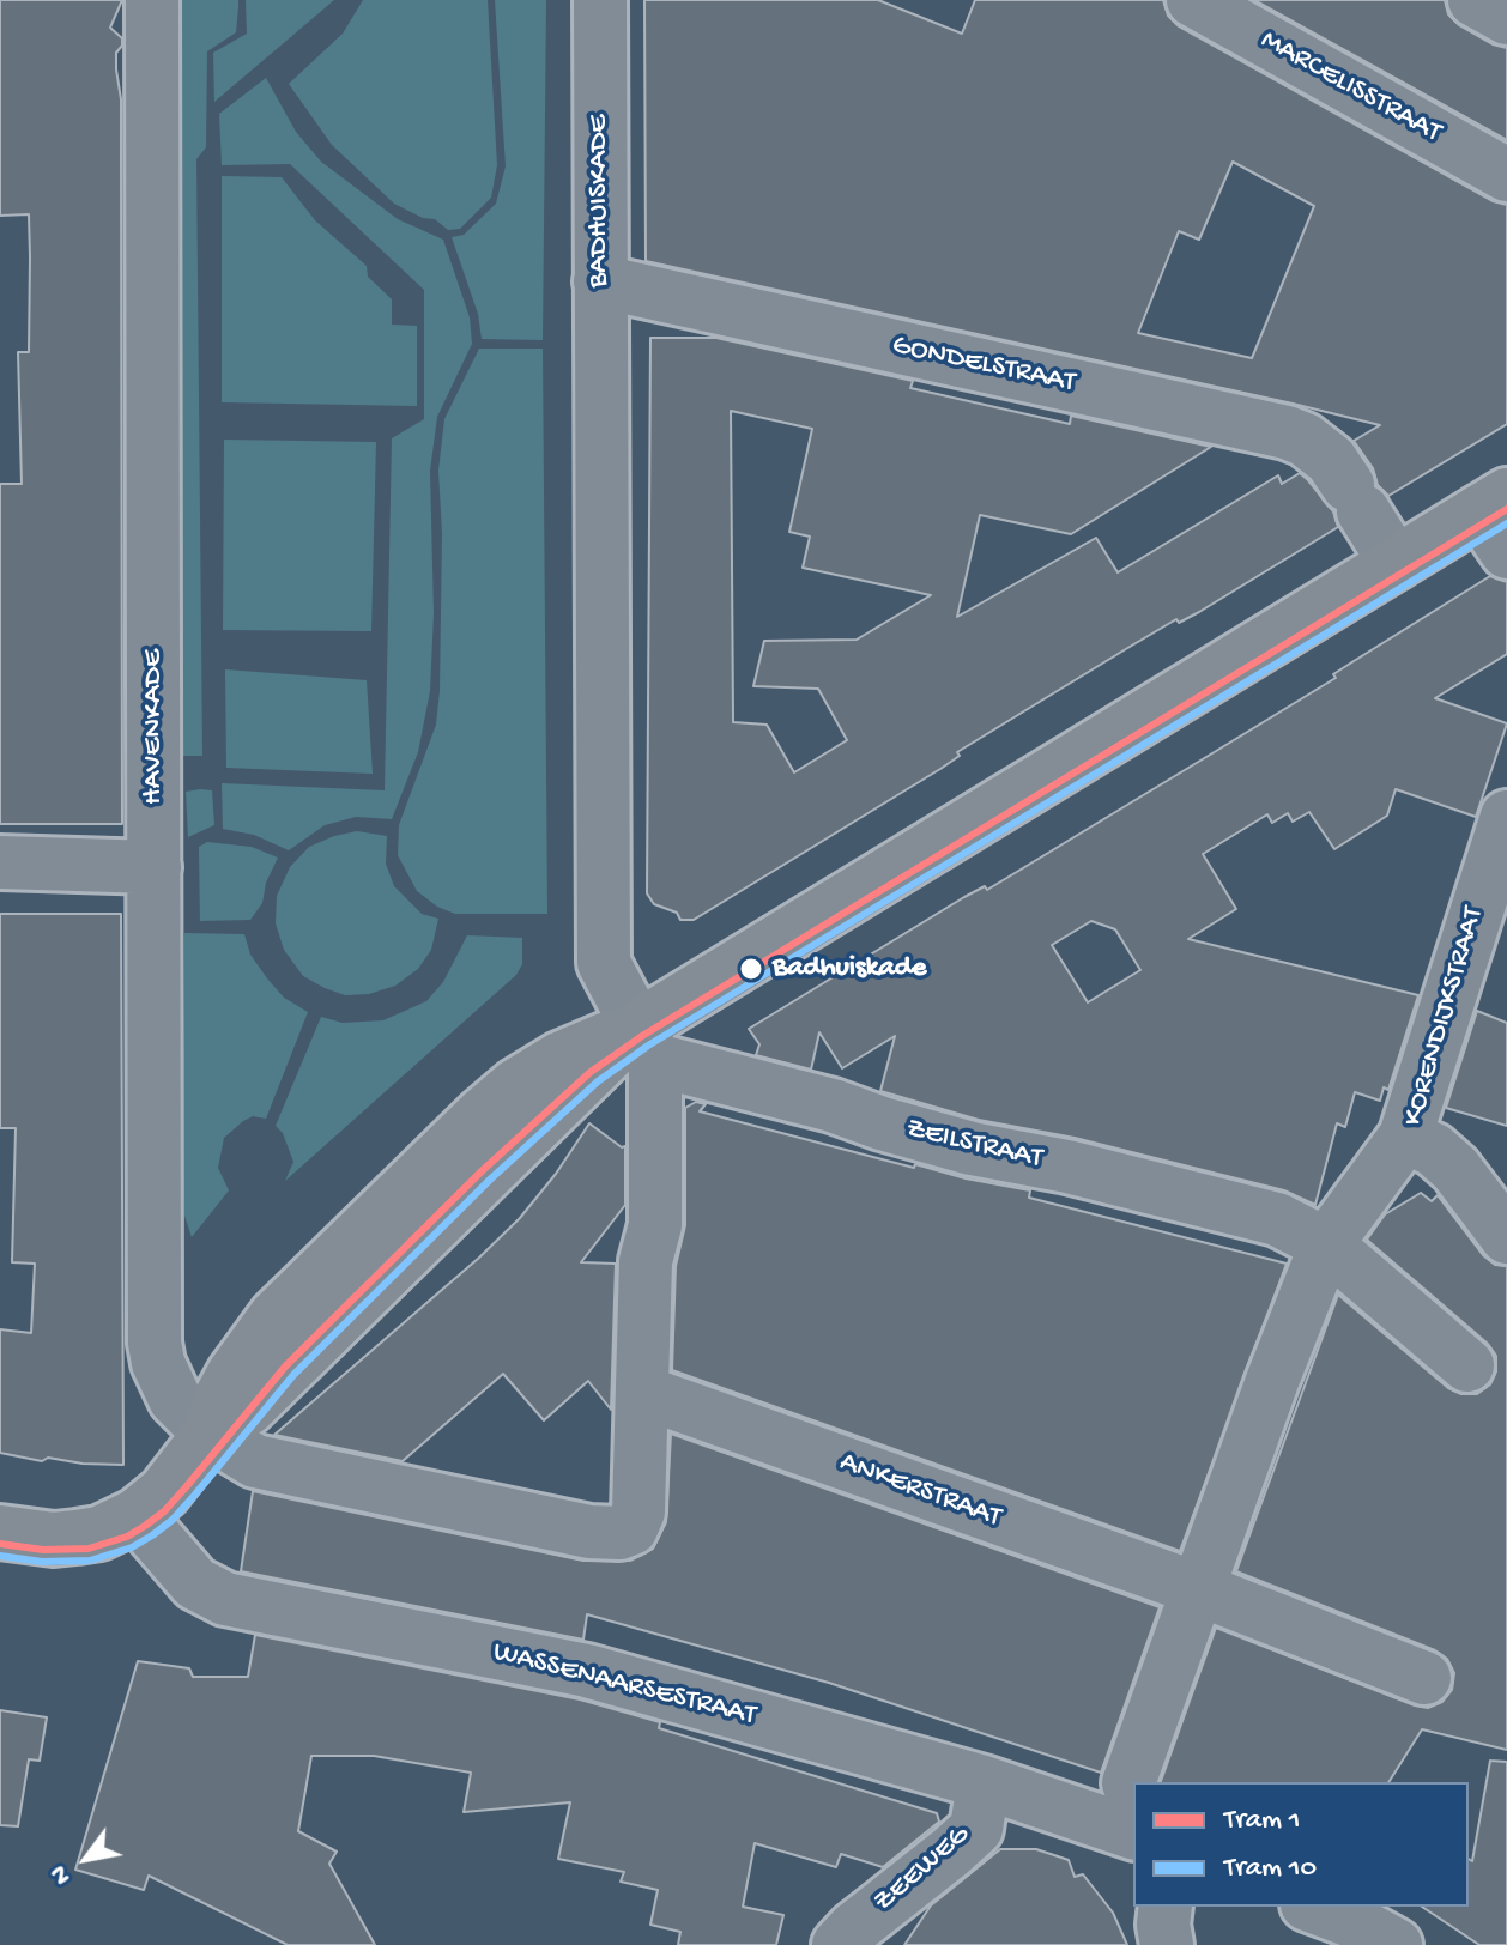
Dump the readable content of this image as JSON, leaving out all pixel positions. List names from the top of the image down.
{
  "streets": {
    "street": [
      "MARCELISSTRAAT",
      "BADHUISKADE",
      "GONDELSTRAAT",
      "HAVENKADE",
      "KORENDIJKSTRAAT",
      "ZEILSTRAAT",
      "ANKERSTRAAT",
      "WASSENAARSESTRAAT",
      "ZEEWEG"
    ]
  },
  "crossings": [
    ["BADHUISKADE", "GONDELSTRAAT"],
    ["BADHUISKADE", "ZEILSTRAAT"],
    ["WASSENAARSESTRAAT", "ZEEWEG"]
  ],
  "places": ["Badhuiskade"],
  "lines": ["tram line 1", "tram line 10"],
  "legend": ["Tram 1", "Tram 10"],
  "north": "bottom left"
}
